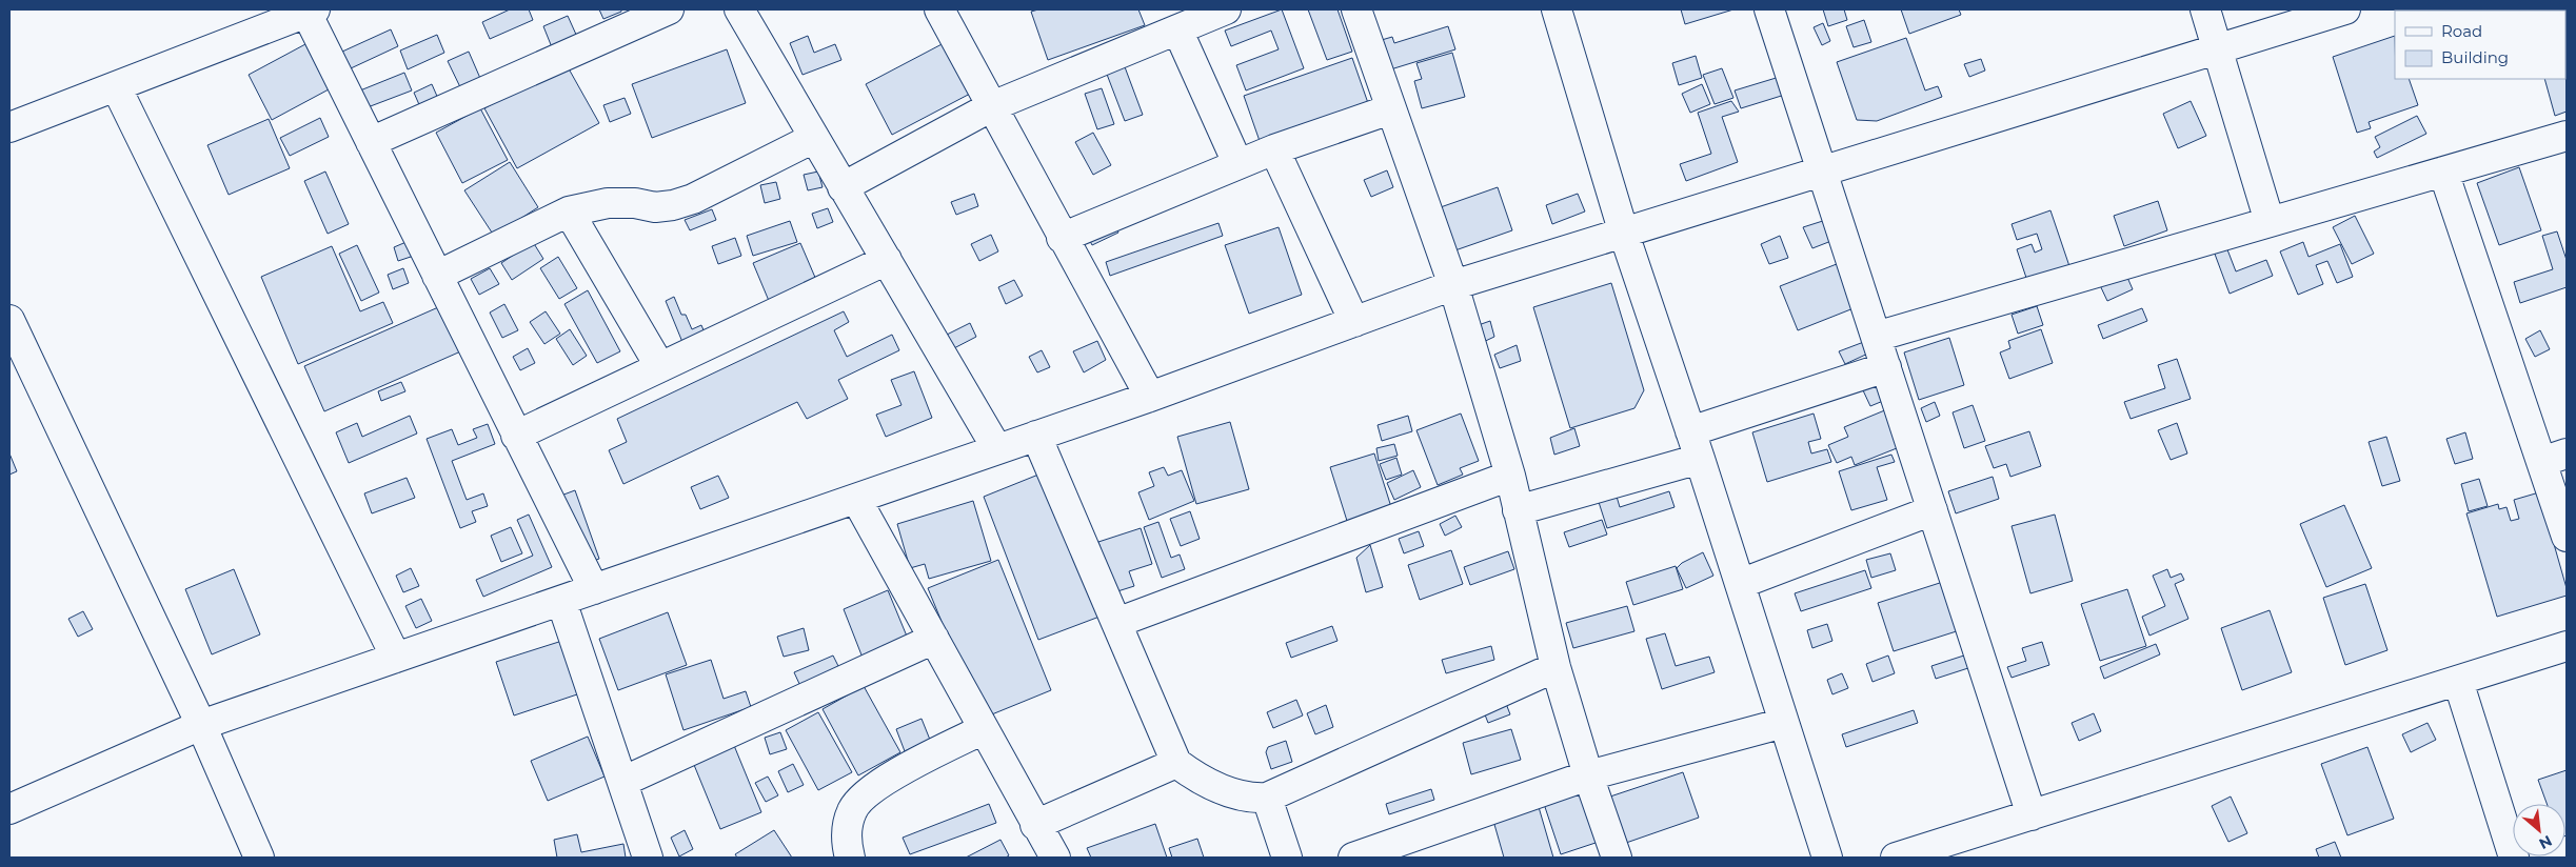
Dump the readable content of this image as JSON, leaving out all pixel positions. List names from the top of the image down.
{
  "legend": ["Road", "Building"],
  "north": "bottom right"
}
